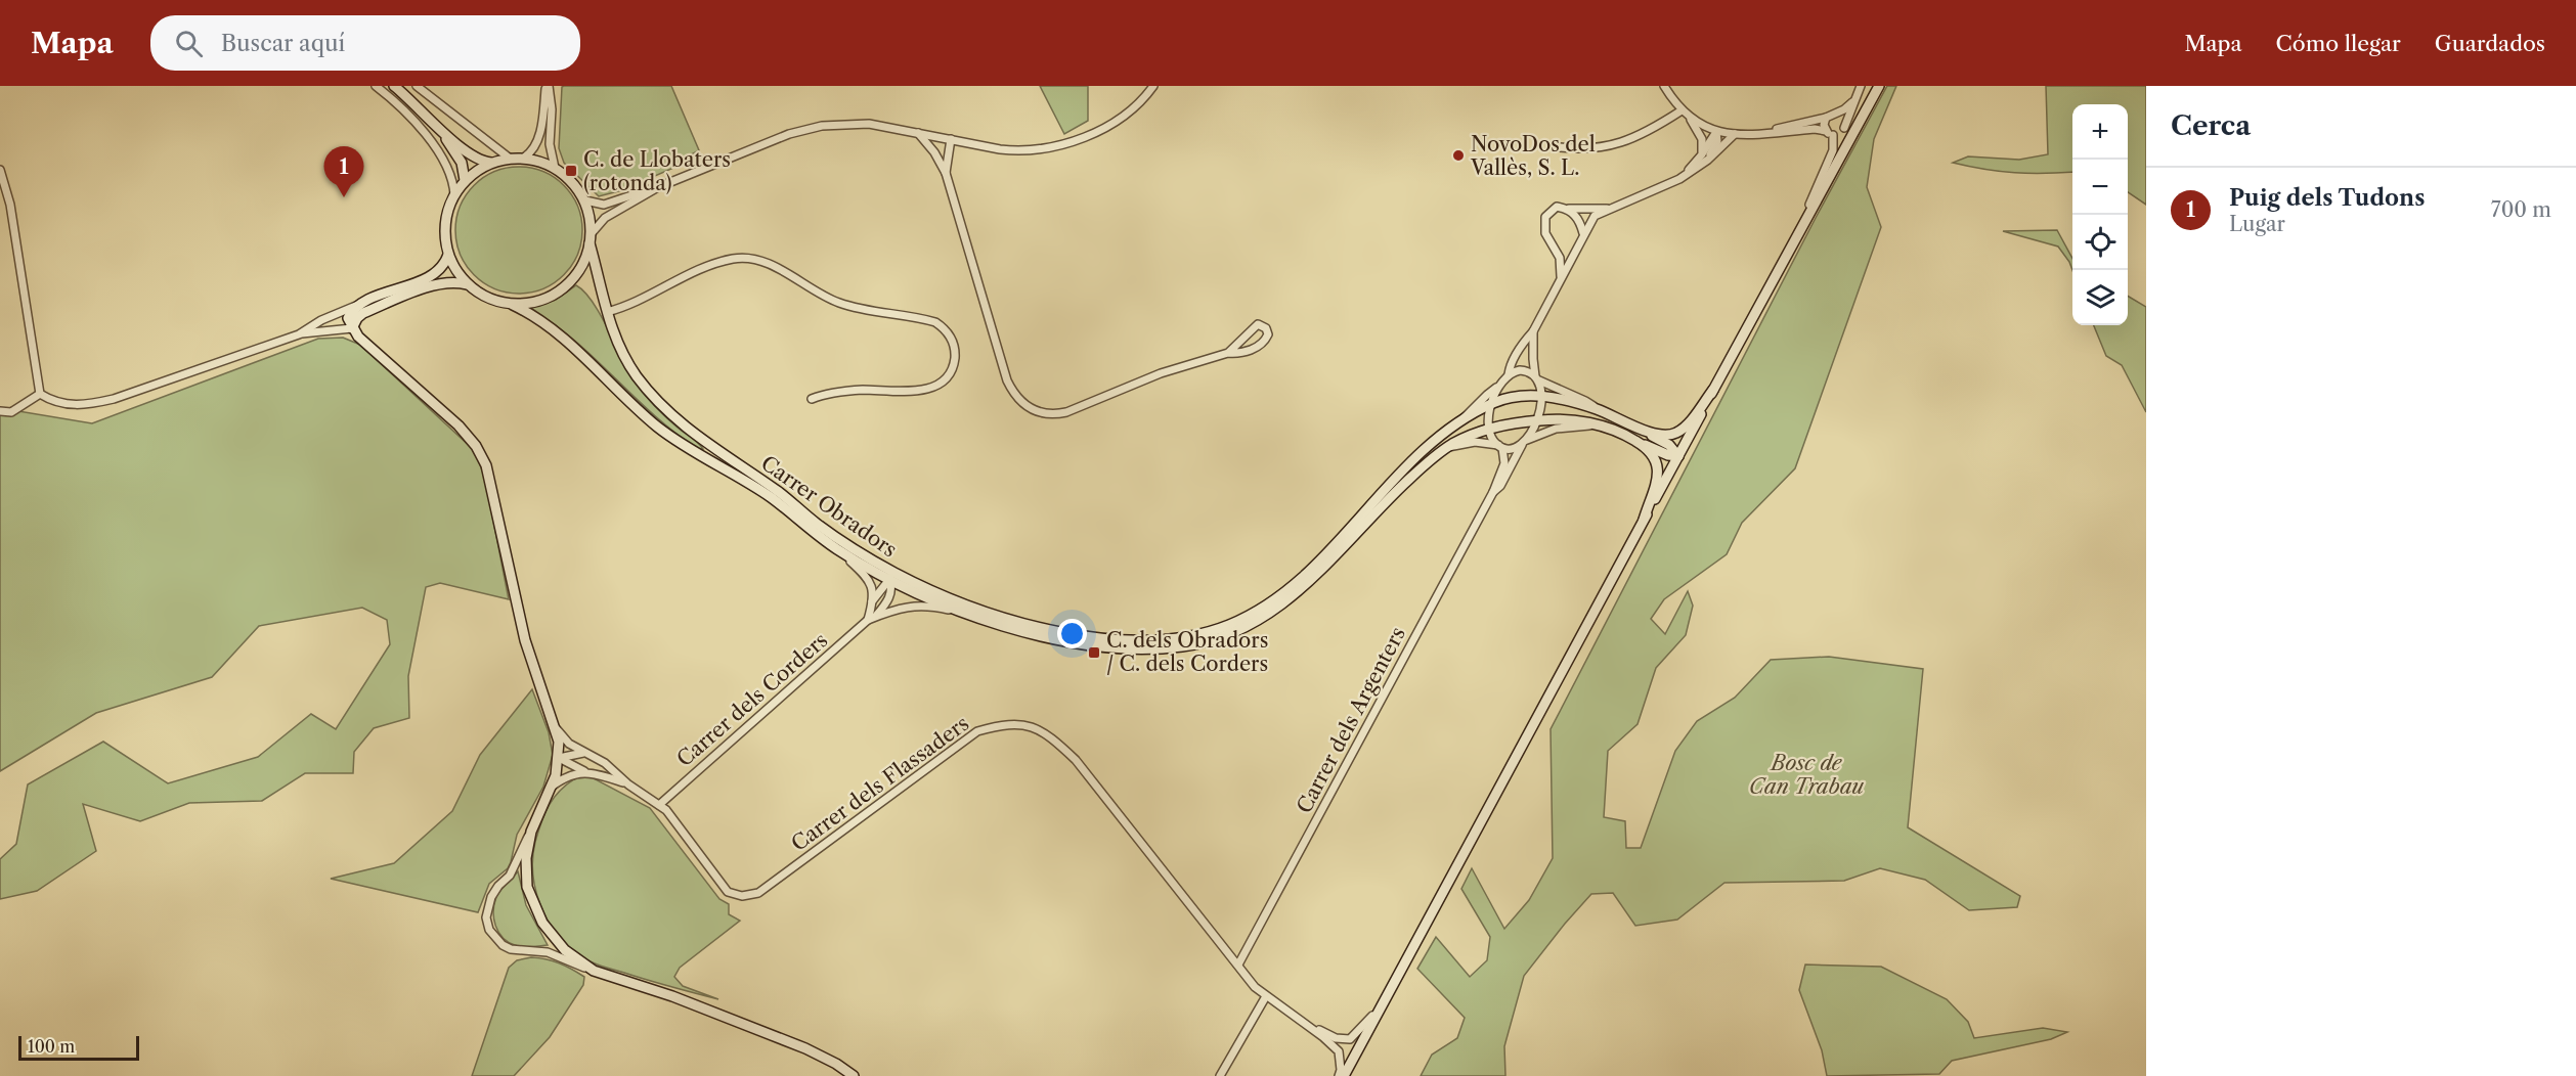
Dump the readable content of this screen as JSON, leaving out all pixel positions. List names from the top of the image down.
{
  "streets": {
    "street": [
      "Carrer Obradors",
      "Carrer dels Corders",
      "Carrer dels Argenters",
      "Carrer dels Flassaders"
    ]
  },
  "crossings": [
    ["Carrer dels Corders", "Carrer dels Flassaders"],
    ["Carrer dels Argenters", "Carrer dels Flassaders"]
  ],
  "parks": ["Bosc de Can Trabau"],
  "places": {
    "other": ["NovoDos del Vallès, S. L."],
    "transit": ["C. de Llobaters (rotonda)", "C. dels Obradors / C. dels Corders"]
  },
  "scale_bar": "100 m",
  "page": {
    "header": "Mapa",
    "search": "Buscar aquí",
    "nav": ["Mapa", "Cómo llegar", "Guardados"],
    "heading": "Cerca",
    "map_buttons": ["+", "−"],
    "pins": "1",
    "list": [
      {
        "mark": "1",
        "name": "Puig dels Tudons",
        "note": "Lugar",
        "value": "700 m"
      }
    ],
    "scale": "100 m"
  }
}
